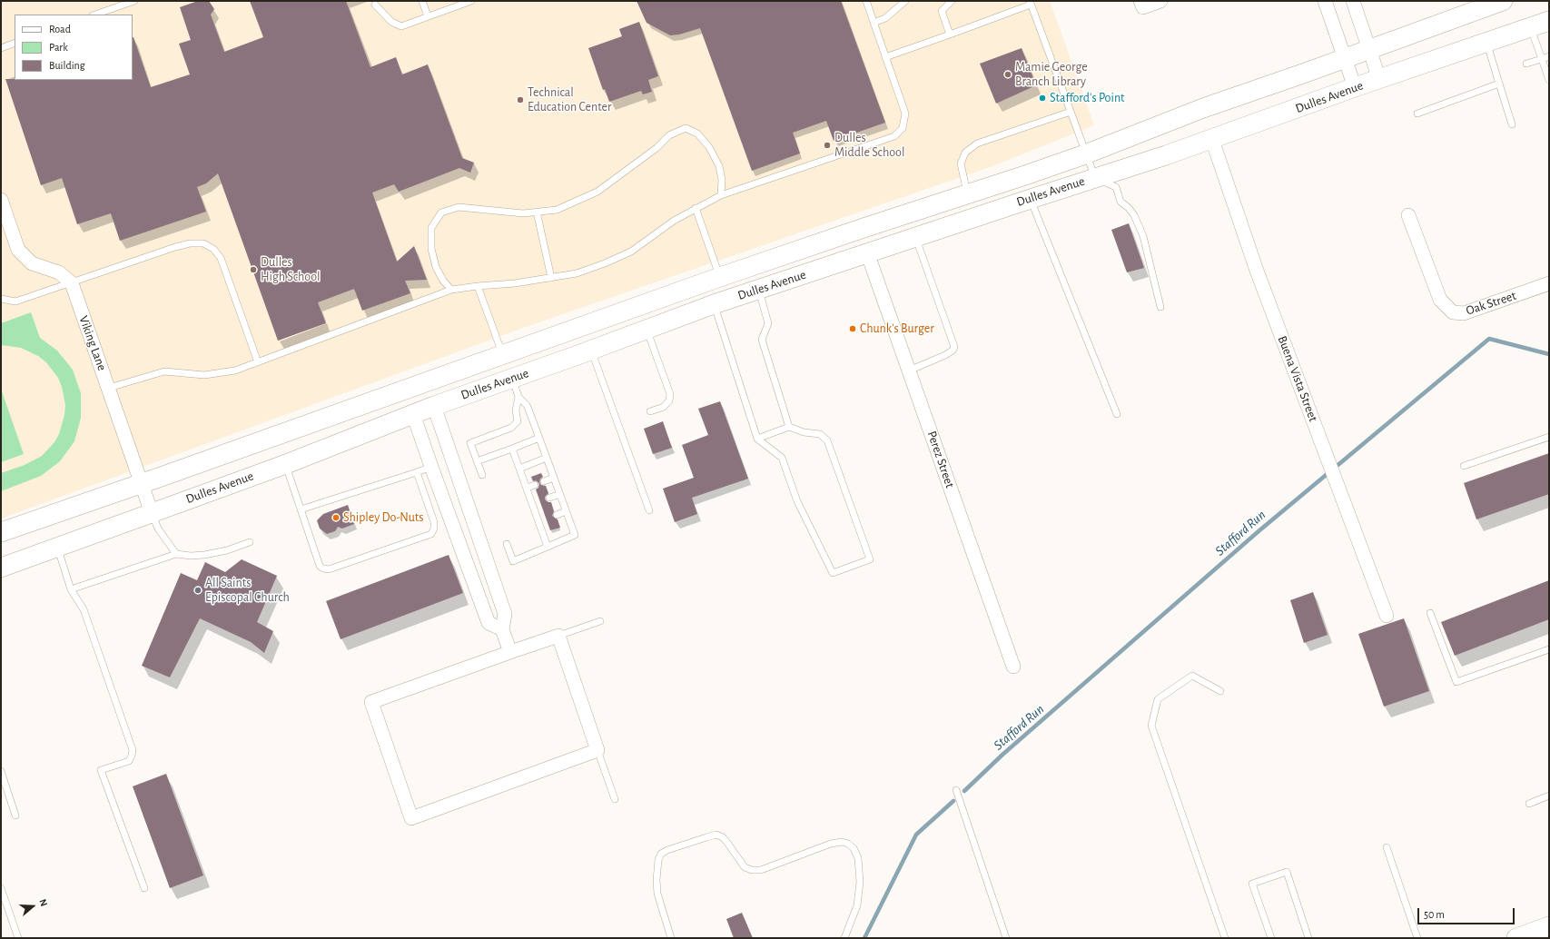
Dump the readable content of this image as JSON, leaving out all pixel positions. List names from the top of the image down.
{
  "streets": {
    "main road": ["Dulles Avenue"],
    "street": [
      "Oak Street",
      "Viking Lane",
      "Buena Vista Street",
      "Perez Street"
    ]
  },
  "crossings": [
    ["Dulles Avenue", "Viking Lane"],
    ["Dulles Avenue", "Buena Vista Street"],
    ["Dulles Avenue", "Perez Street"]
  ],
  "water": ["Stafford Run"],
  "places": [
    "Mamie George Branch Library",
    "Stafford's Point",
    "Technical Education Center",
    "Dulles Middle School",
    "Dulles High School",
    "Chunk's Burger",
    "Shipley Do-Nuts",
    "All Saints Episcopal Church"
  ],
  "legend": ["Road", "Park", "Building"],
  "scale_bar": "50 m",
  "north": "right"
}
